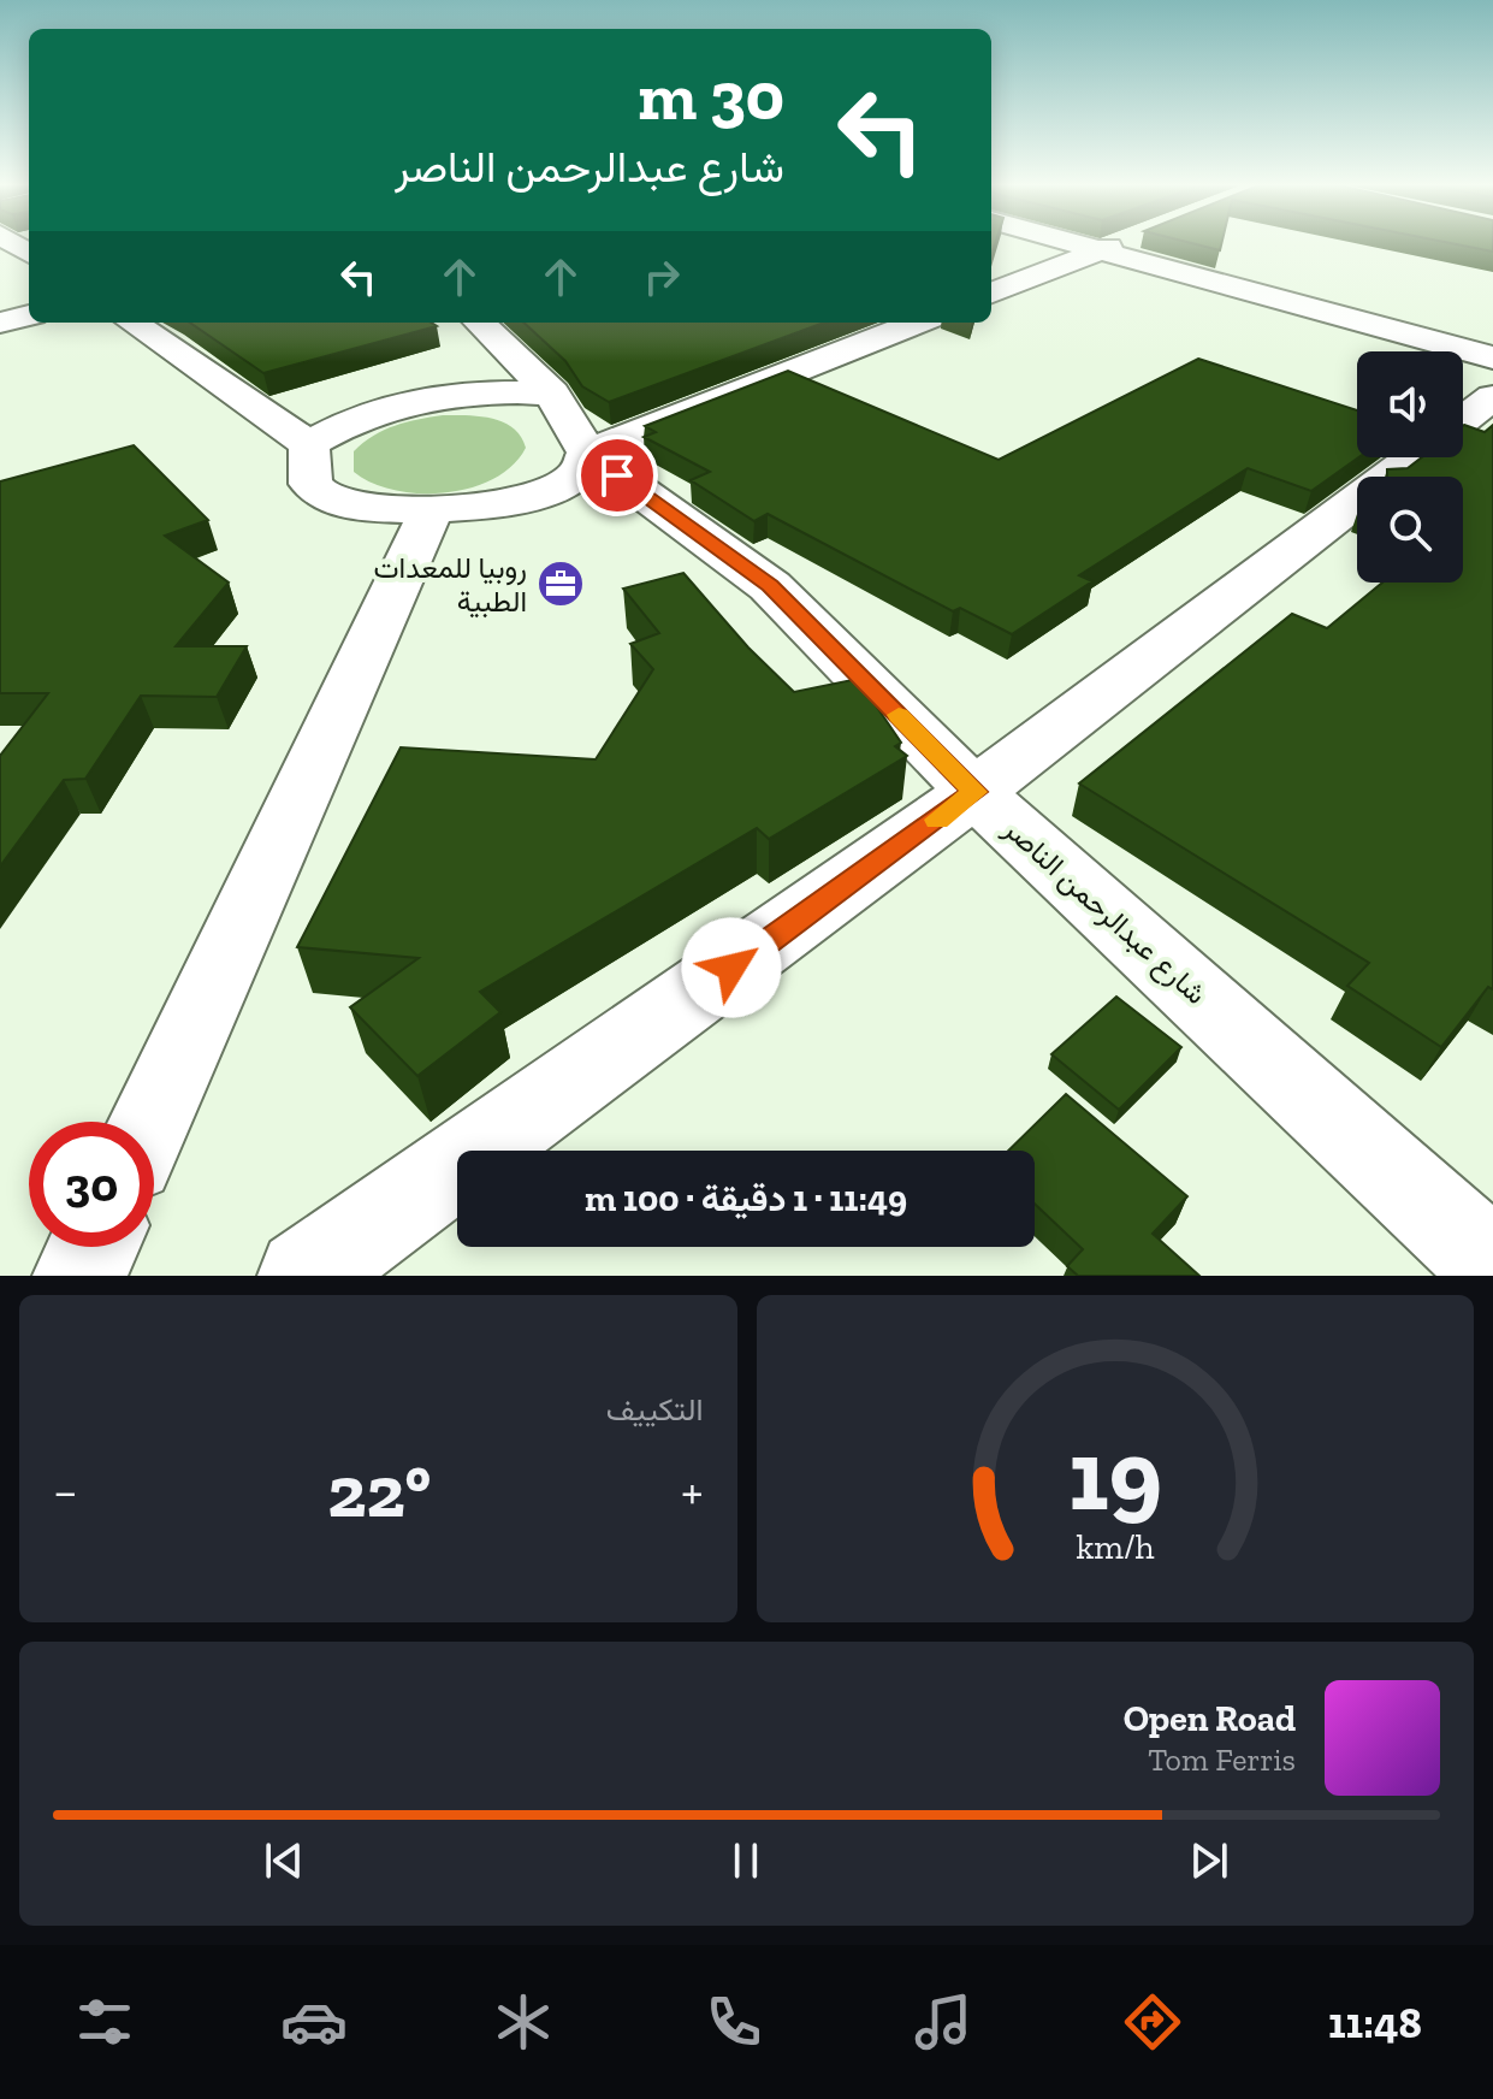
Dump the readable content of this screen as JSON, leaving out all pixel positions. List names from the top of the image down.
{
  "streets": {
    "street": ["شارع عبدالرحمن الناصر"]
  },
  "places": {
    "office": ["روبيا للمعدات الطبية"]
  },
  "page": {
    "turn": ["30 m", "شارع عبدالرحمن الناصر"],
    "limit": "30",
    "trip": "11:49 · 1 دقيقة · 100 m",
    "tile": "التكييف",
    "heat": ["−", "22°", "+"],
    "song": ["Open Road", "Tom Ferris"],
    "tabs": "11:48",
    "gauge": ["19", "km/h"]
  }
}
